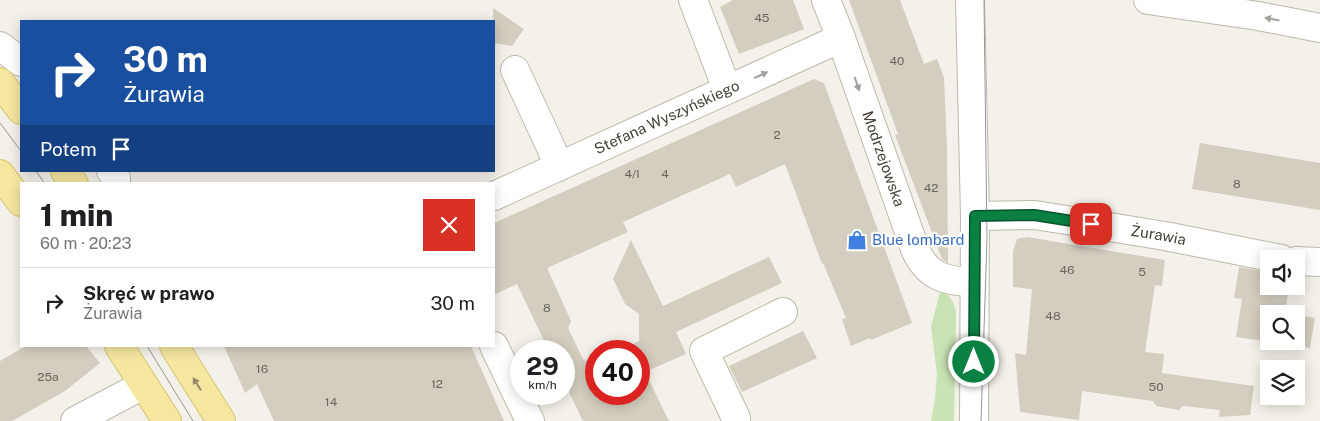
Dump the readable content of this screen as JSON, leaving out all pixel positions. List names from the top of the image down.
{
  "streets": {
    "street": ["Stefana Wyszyńskiego", "Modrzejowska", "Żurawia"]
  },
  "crossings": [
    ["Stefana Wyszyńskiego", "Modrzejowska"]
  ],
  "one_way": ["Modrzejowska"],
  "places": {
    "shop": ["Blue lombard"]
  },
  "house_numbers": [
    "45",
    "40",
    "2",
    "4/I",
    "4",
    "8",
    "42",
    "46",
    "5",
    "8",
    "48",
    "16",
    "25a",
    "12",
    "50",
    "14"
  ],
  "page": {
    "turn": ["30 m", "Żurawia"],
    "then": "Potem",
    "heading": ["1 min", "60 m · 20:23"],
    "list": [
      {
        "name": "Skręć w prawo",
        "note": "Żurawia",
        "value": "30 m"
      }
    ],
    "speed": "29 km/h",
    "limit": "40"
  }
}
